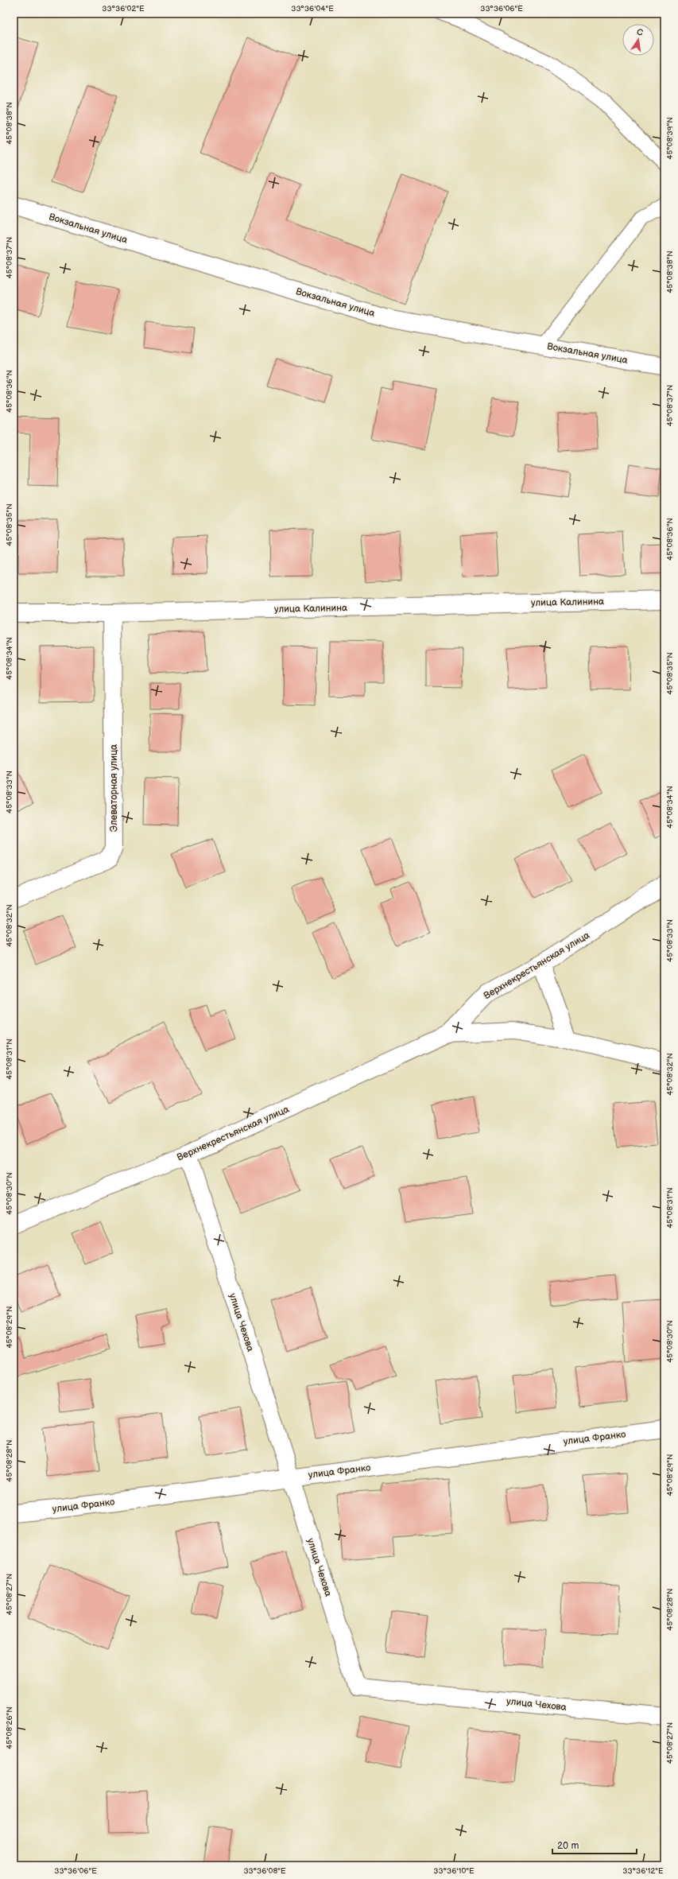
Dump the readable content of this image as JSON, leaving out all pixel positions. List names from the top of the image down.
{
  "streets": {
    "street": [
      "Вокзальная улица",
      "улица Калинина",
      "Элеваторная улица",
      "Верхнекрестьянская улица",
      "улица Чехова",
      "улица Франко"
    ]
  },
  "crossings": [
    ["улица Калинина", "Элеваторная улица"],
    ["Верхнекрестьянская улица", "улица Чехова"],
    ["улица Чехова", "улица Франко"]
  ],
  "scale_bar": "20 m",
  "north": "top",
  "coordinates": [
    "33°36'02\"E",
    "33°36'04\"E",
    "33°36'06\"E",
    "45°08'38\"N",
    "45°08'39\"N",
    "45°08'37\"N",
    "45°08'36\"N",
    "45°08'35\"N",
    "45°08'34\"N",
    "45°08'33\"N",
    "45°08'32\"N",
    "45°08'31\"N",
    "45°08'30\"N",
    "45°08'29\"N",
    "45°08'28\"N",
    "45°08'27\"N",
    "45°08'26\"N",
    "33°36'08\"E",
    "33°36'10\"E",
    "33°36'12\"E"
  ]
}
